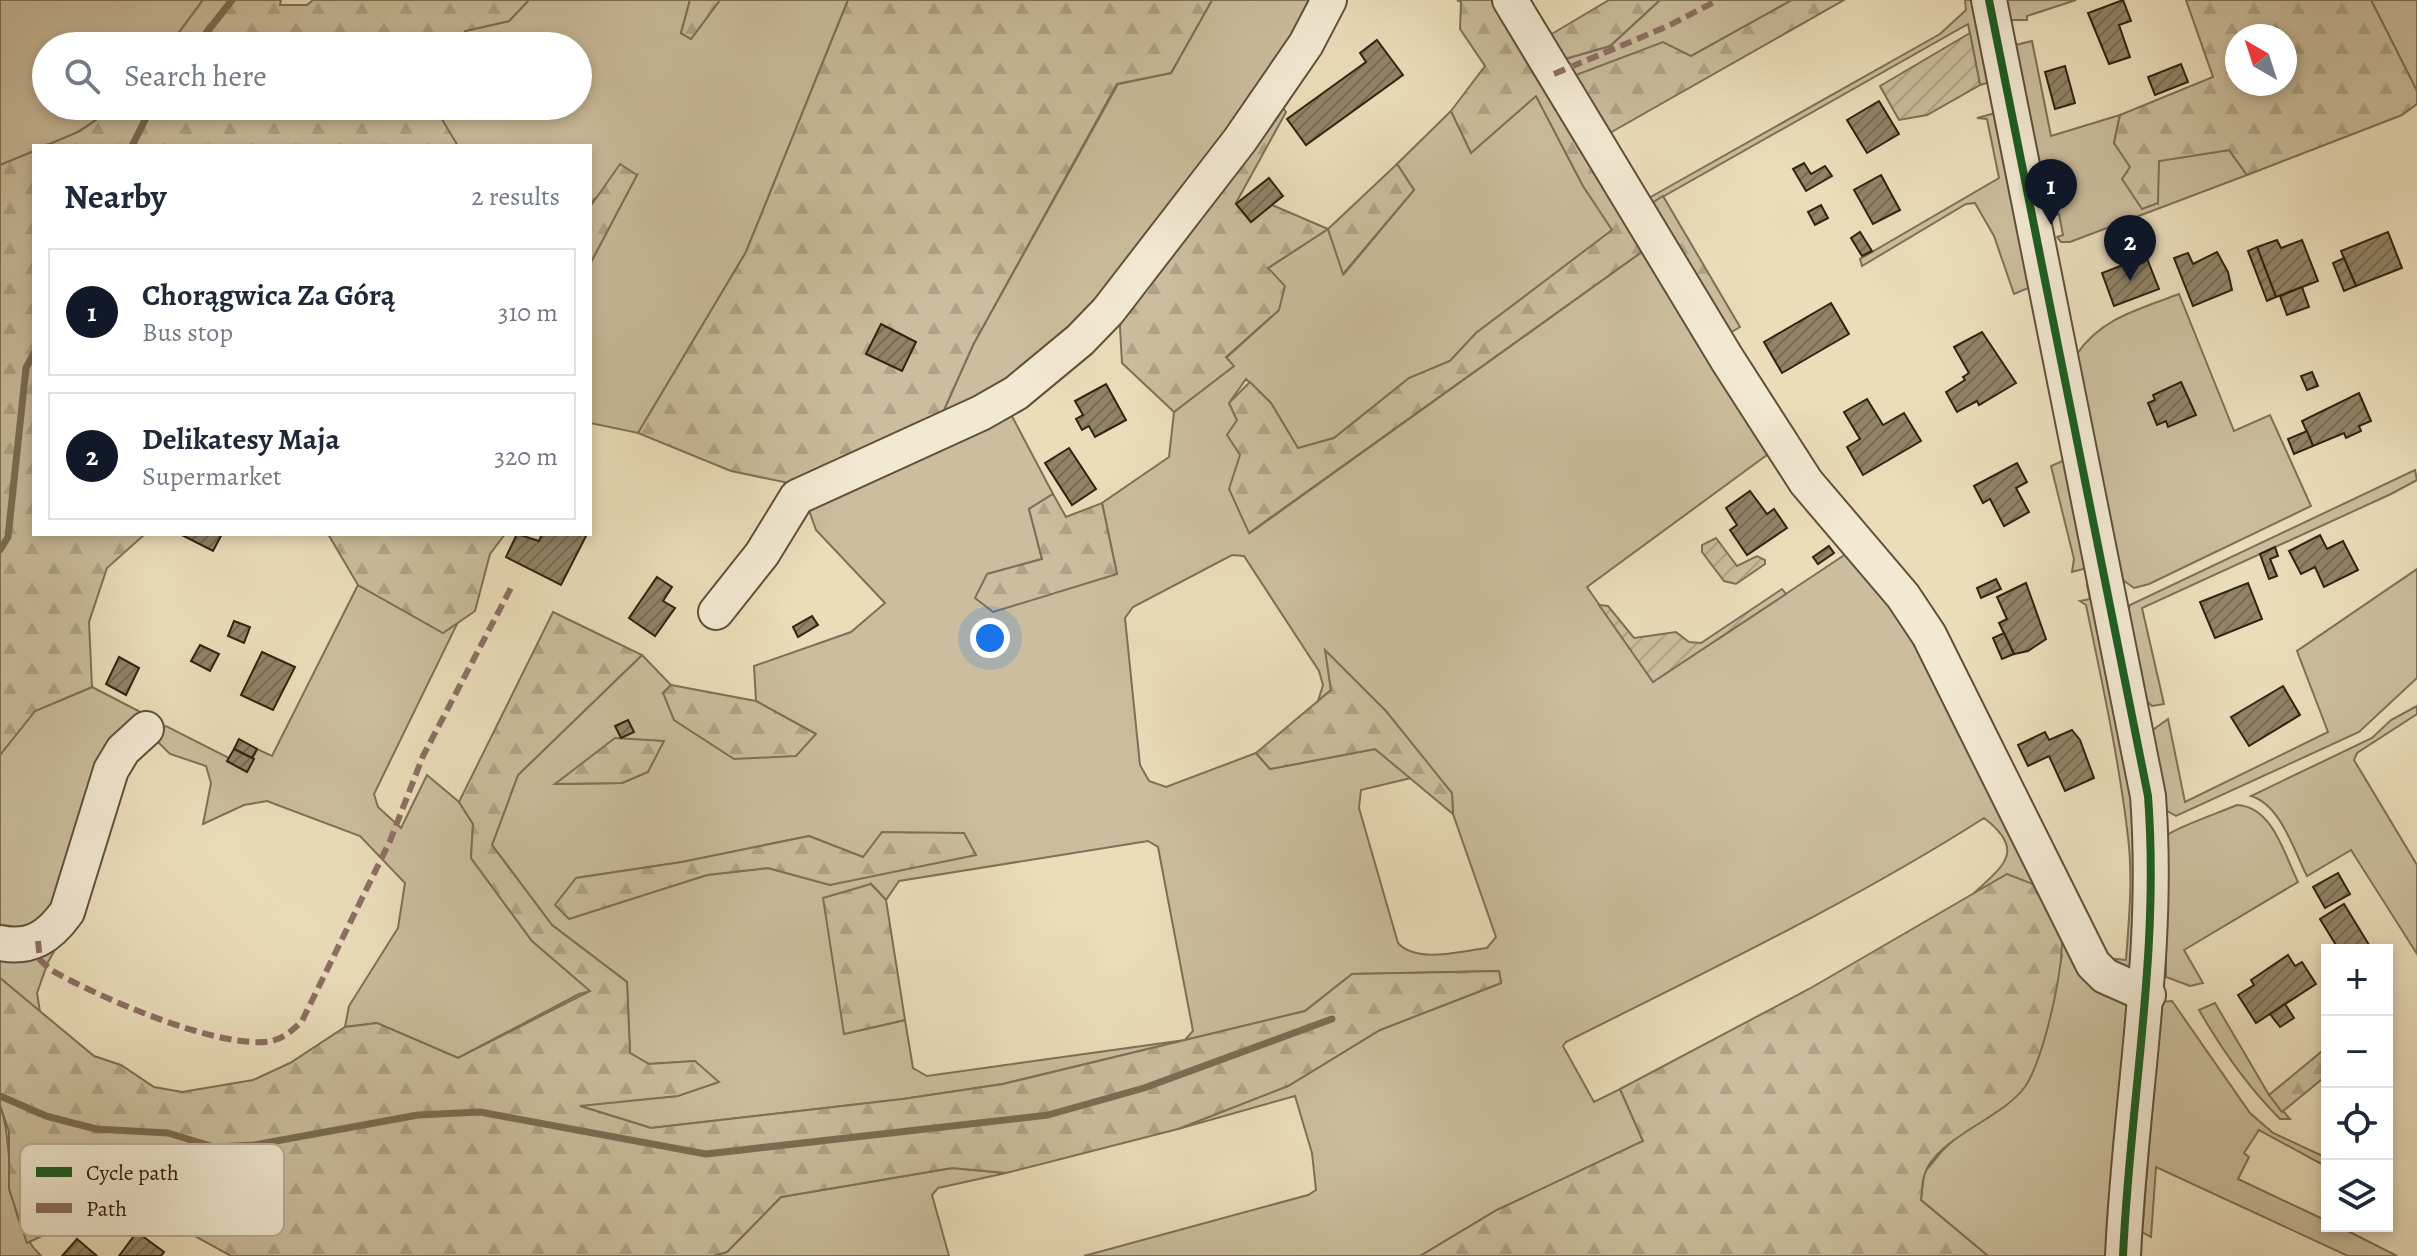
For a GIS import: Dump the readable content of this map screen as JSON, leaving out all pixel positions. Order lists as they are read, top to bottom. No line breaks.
{"legend":["Cycle path","Path"],"north":"top left","page":{"search":"Search here","heading":["Nearby","2 results"],"pins":["1","2"],"list":[{"mark":"1","name":"Chorągwica Za Górą","note":"Bus stop","value":"310 m"},{"mark":"2","name":"Delikatesy Maja","note":"Supermarket","value":"320 m"}],"map_buttons":["+","−"]}}
